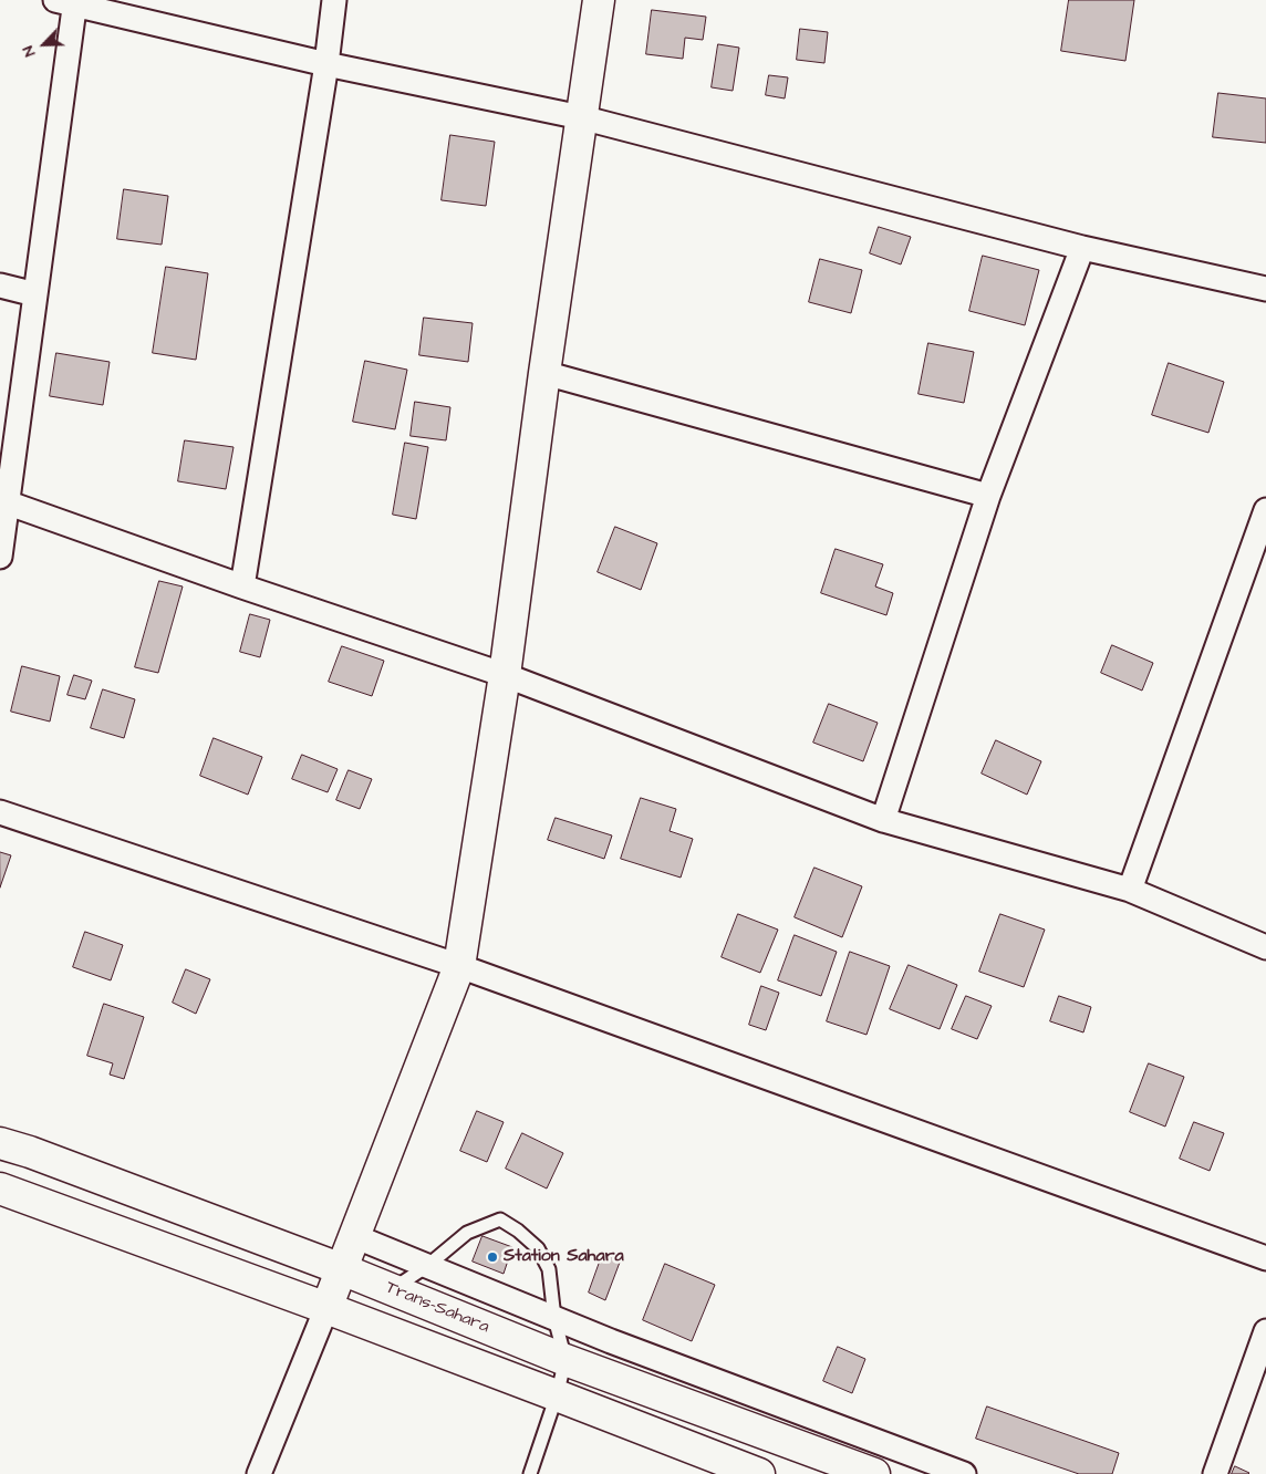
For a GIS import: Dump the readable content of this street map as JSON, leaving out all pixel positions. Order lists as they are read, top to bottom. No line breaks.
{"streets":{"main road":["Trans-Sahara"]},"places":["Station Sahara"],"north":"bottom left"}
